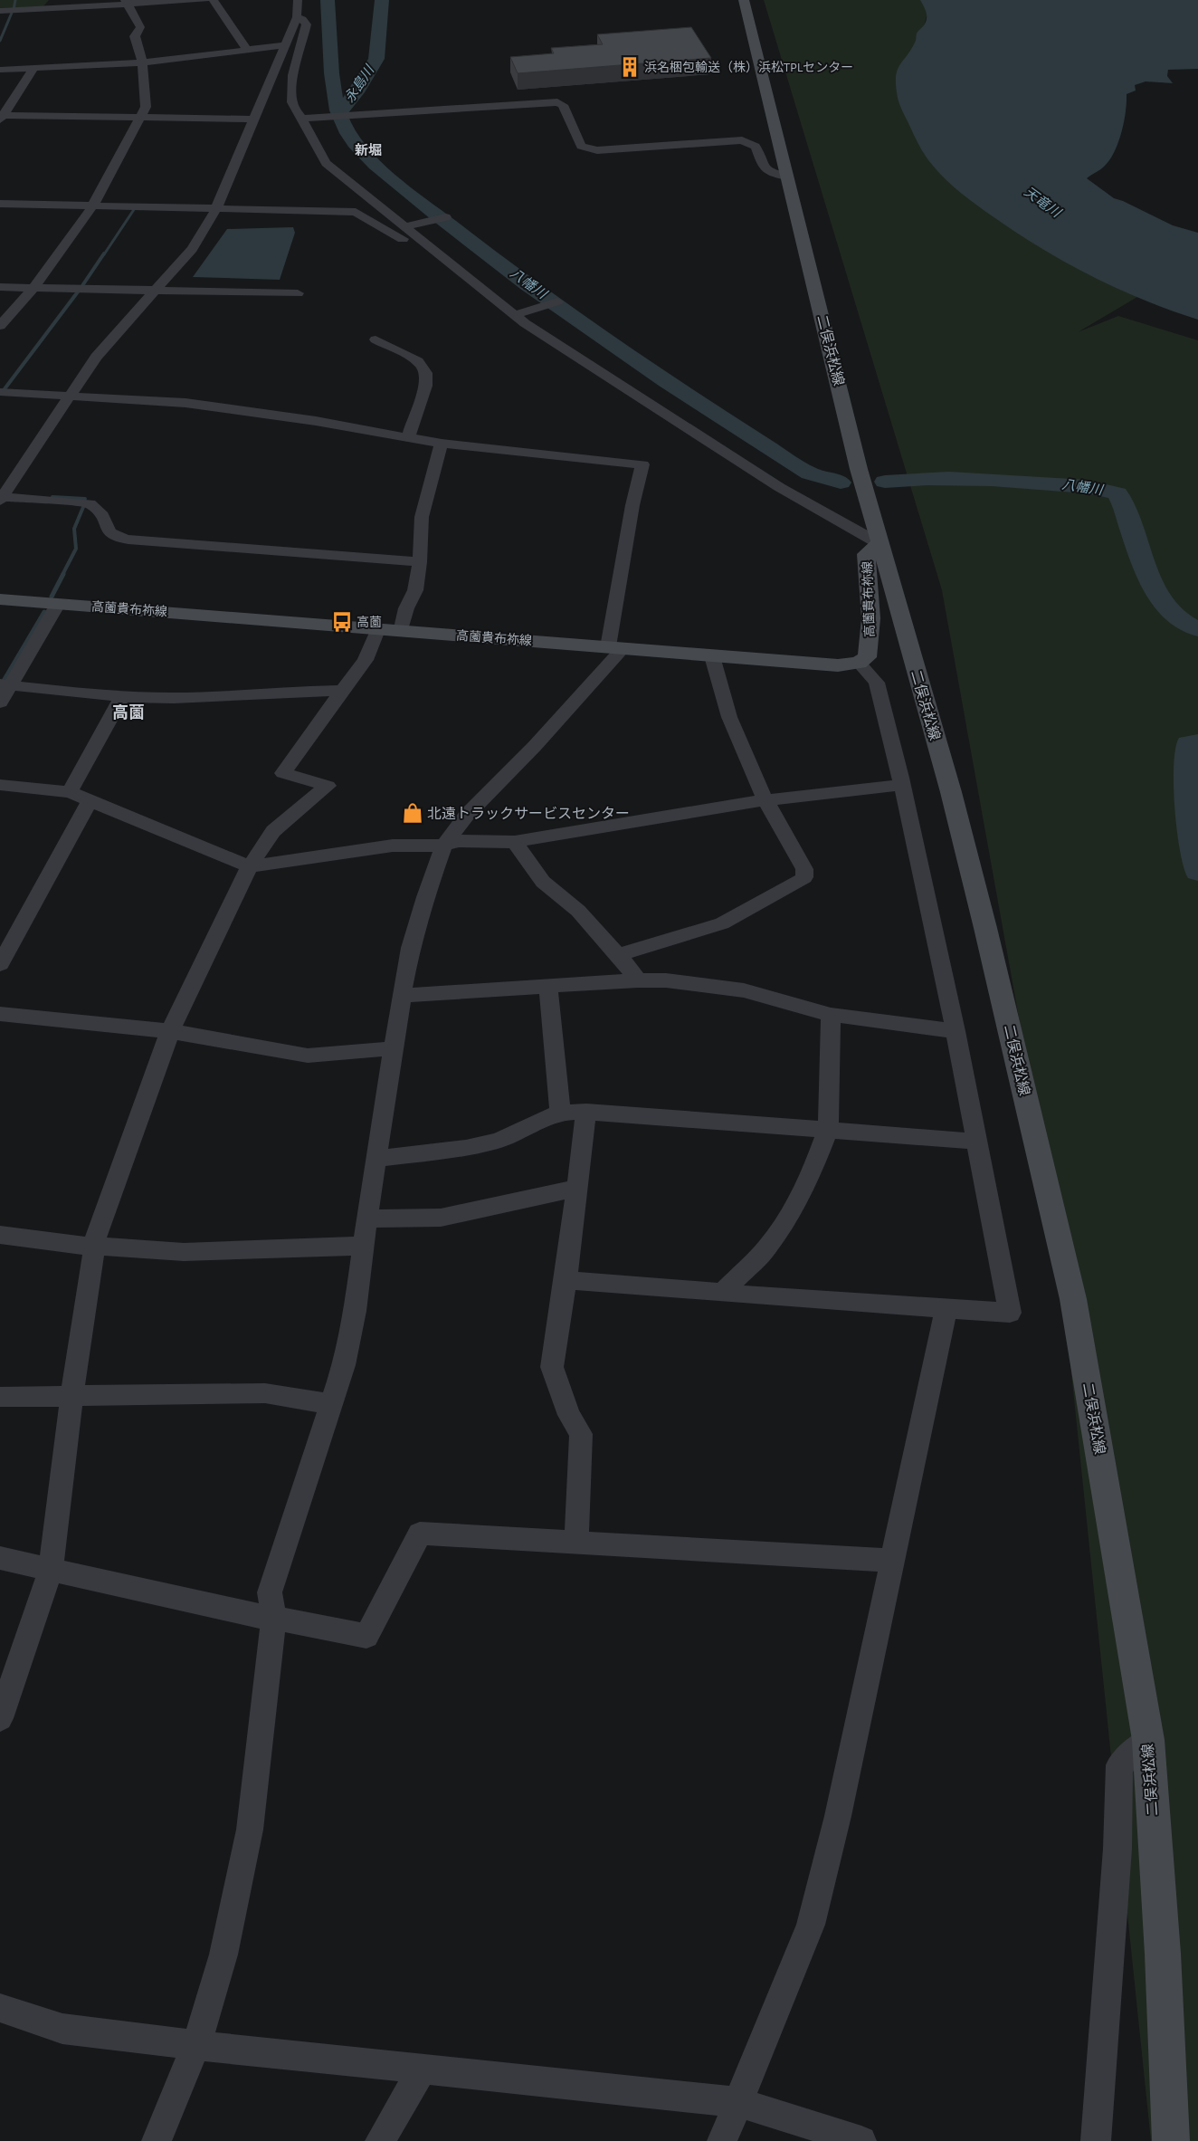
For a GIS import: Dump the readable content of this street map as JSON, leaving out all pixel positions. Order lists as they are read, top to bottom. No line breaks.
{"streets":{"main road":["二俣浜松線","高薗貴布祢線"]},"crossings":[["二俣浜松線","高薗貴布祢線"]],"districts":["新堀","高薗"],"water":["永島川","天竜川","八幡川"],"places":{"building":["浜名梱包輸送（株）浜松TPLセンター"],"bus stop":["高薗"],"shop":["北遠トラックサービスセンター"]}}
